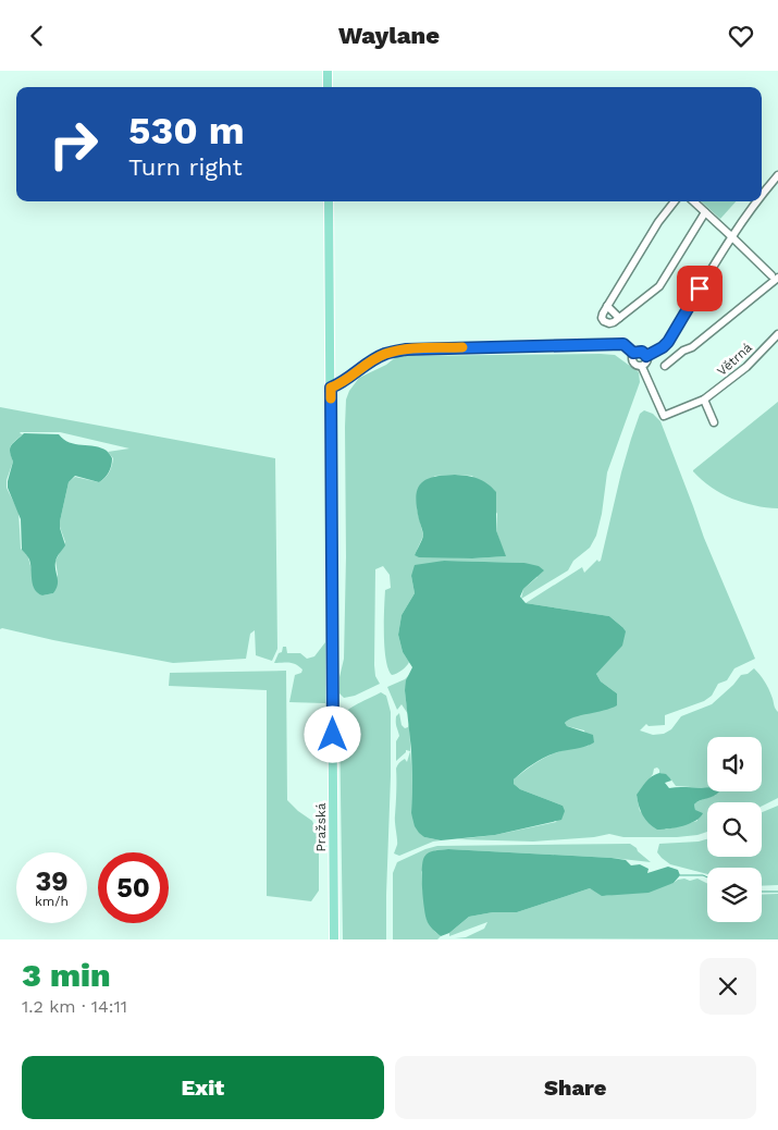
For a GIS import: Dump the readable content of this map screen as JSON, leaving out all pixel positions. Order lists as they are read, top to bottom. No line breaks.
{"streets":{"main road":["Pražská"],"street":["Větrná"]},"page":{"header":"Waylane","turn":["530 m","Turn right"],"speed":"39 km/h","limit":"50","heading":["3 min","1.2 km · 14:11"],"buttons":["Exit","Share"]}}
